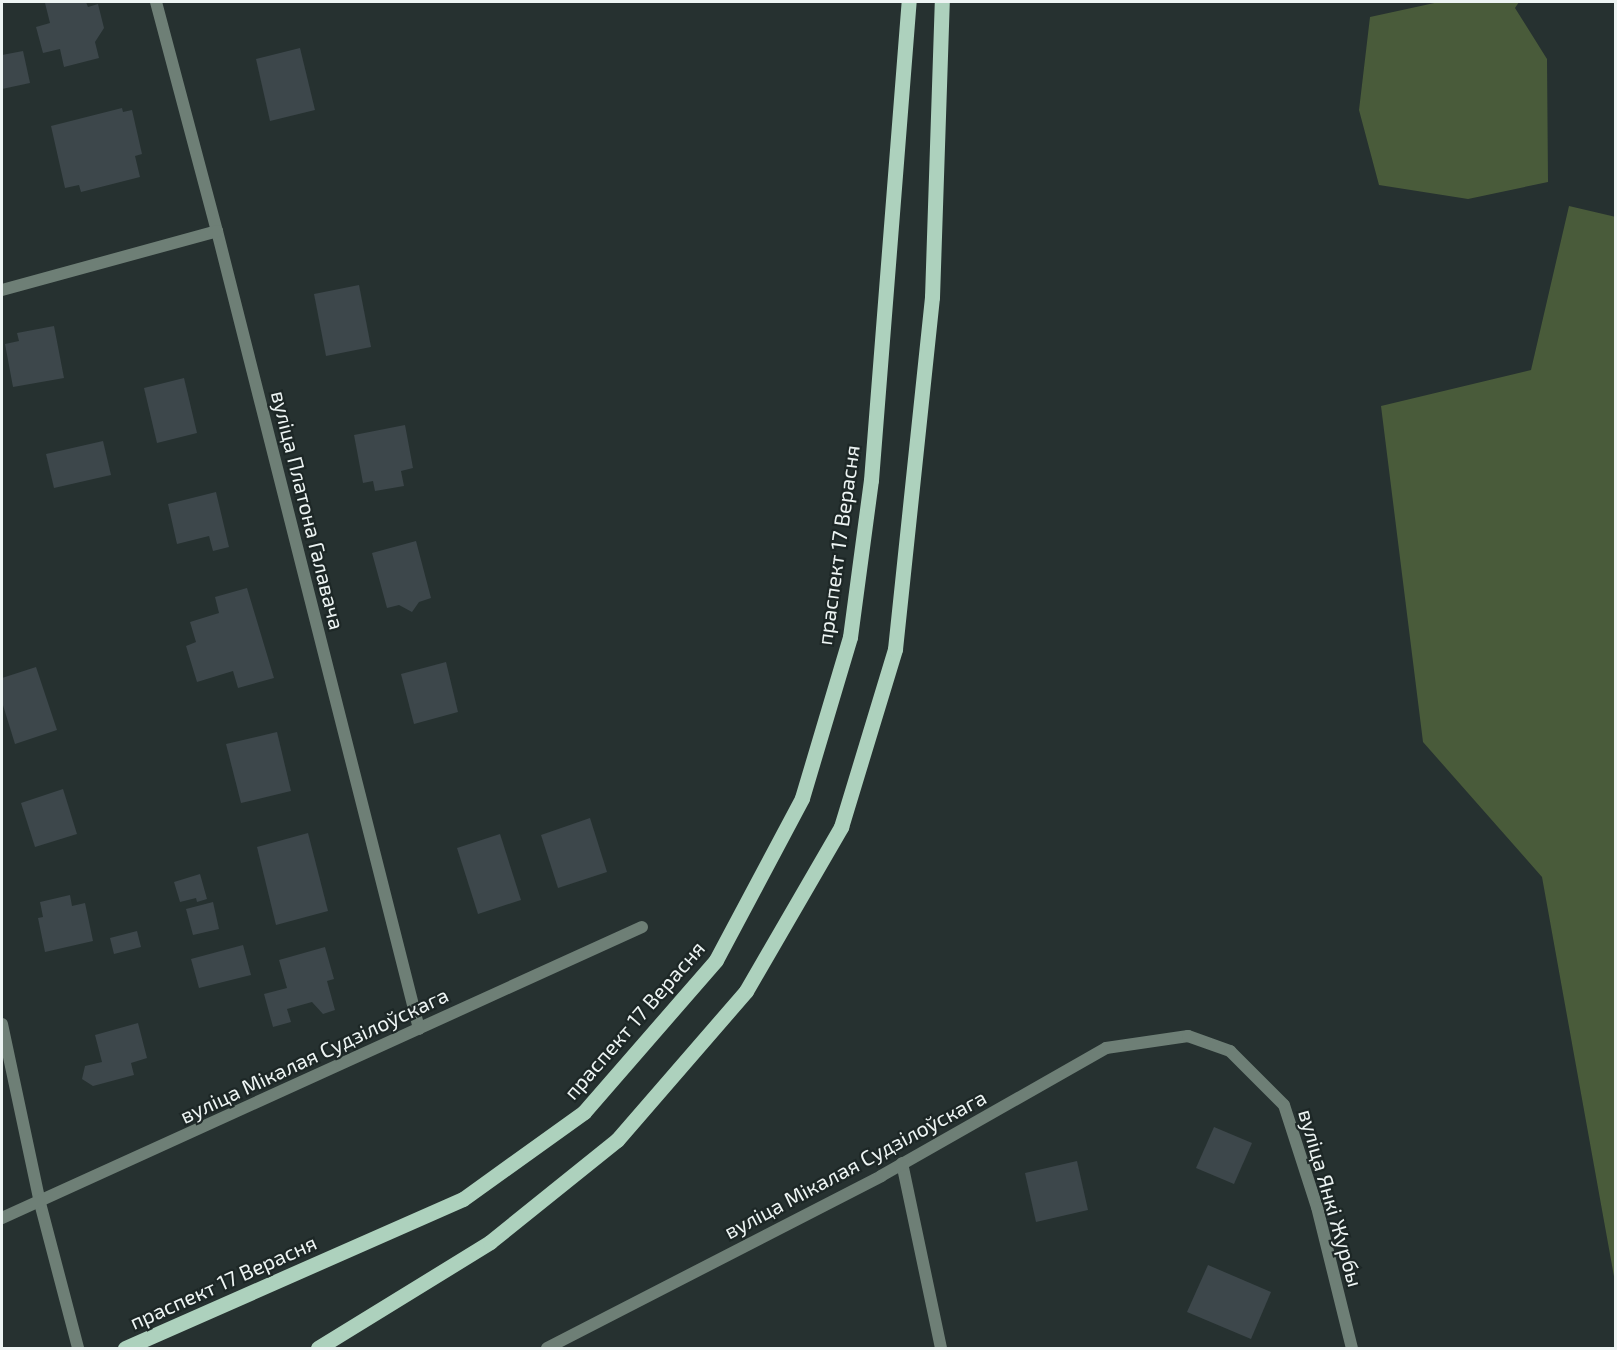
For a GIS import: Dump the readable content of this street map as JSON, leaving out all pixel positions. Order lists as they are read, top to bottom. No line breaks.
{"streets":{"main road":["праспект 17 Верасня"],"street":["вуліца Платона Галавача","вуліца Мікалая Судзілоўскага","вуліца Янкі Журбы"]},"crossings":[["вуліца Платона Галавача","вуліца Мікалая Судзілоўскага"],["вуліца Мікалая Судзілоўскага","вуліца Янкі Журбы"]]}
